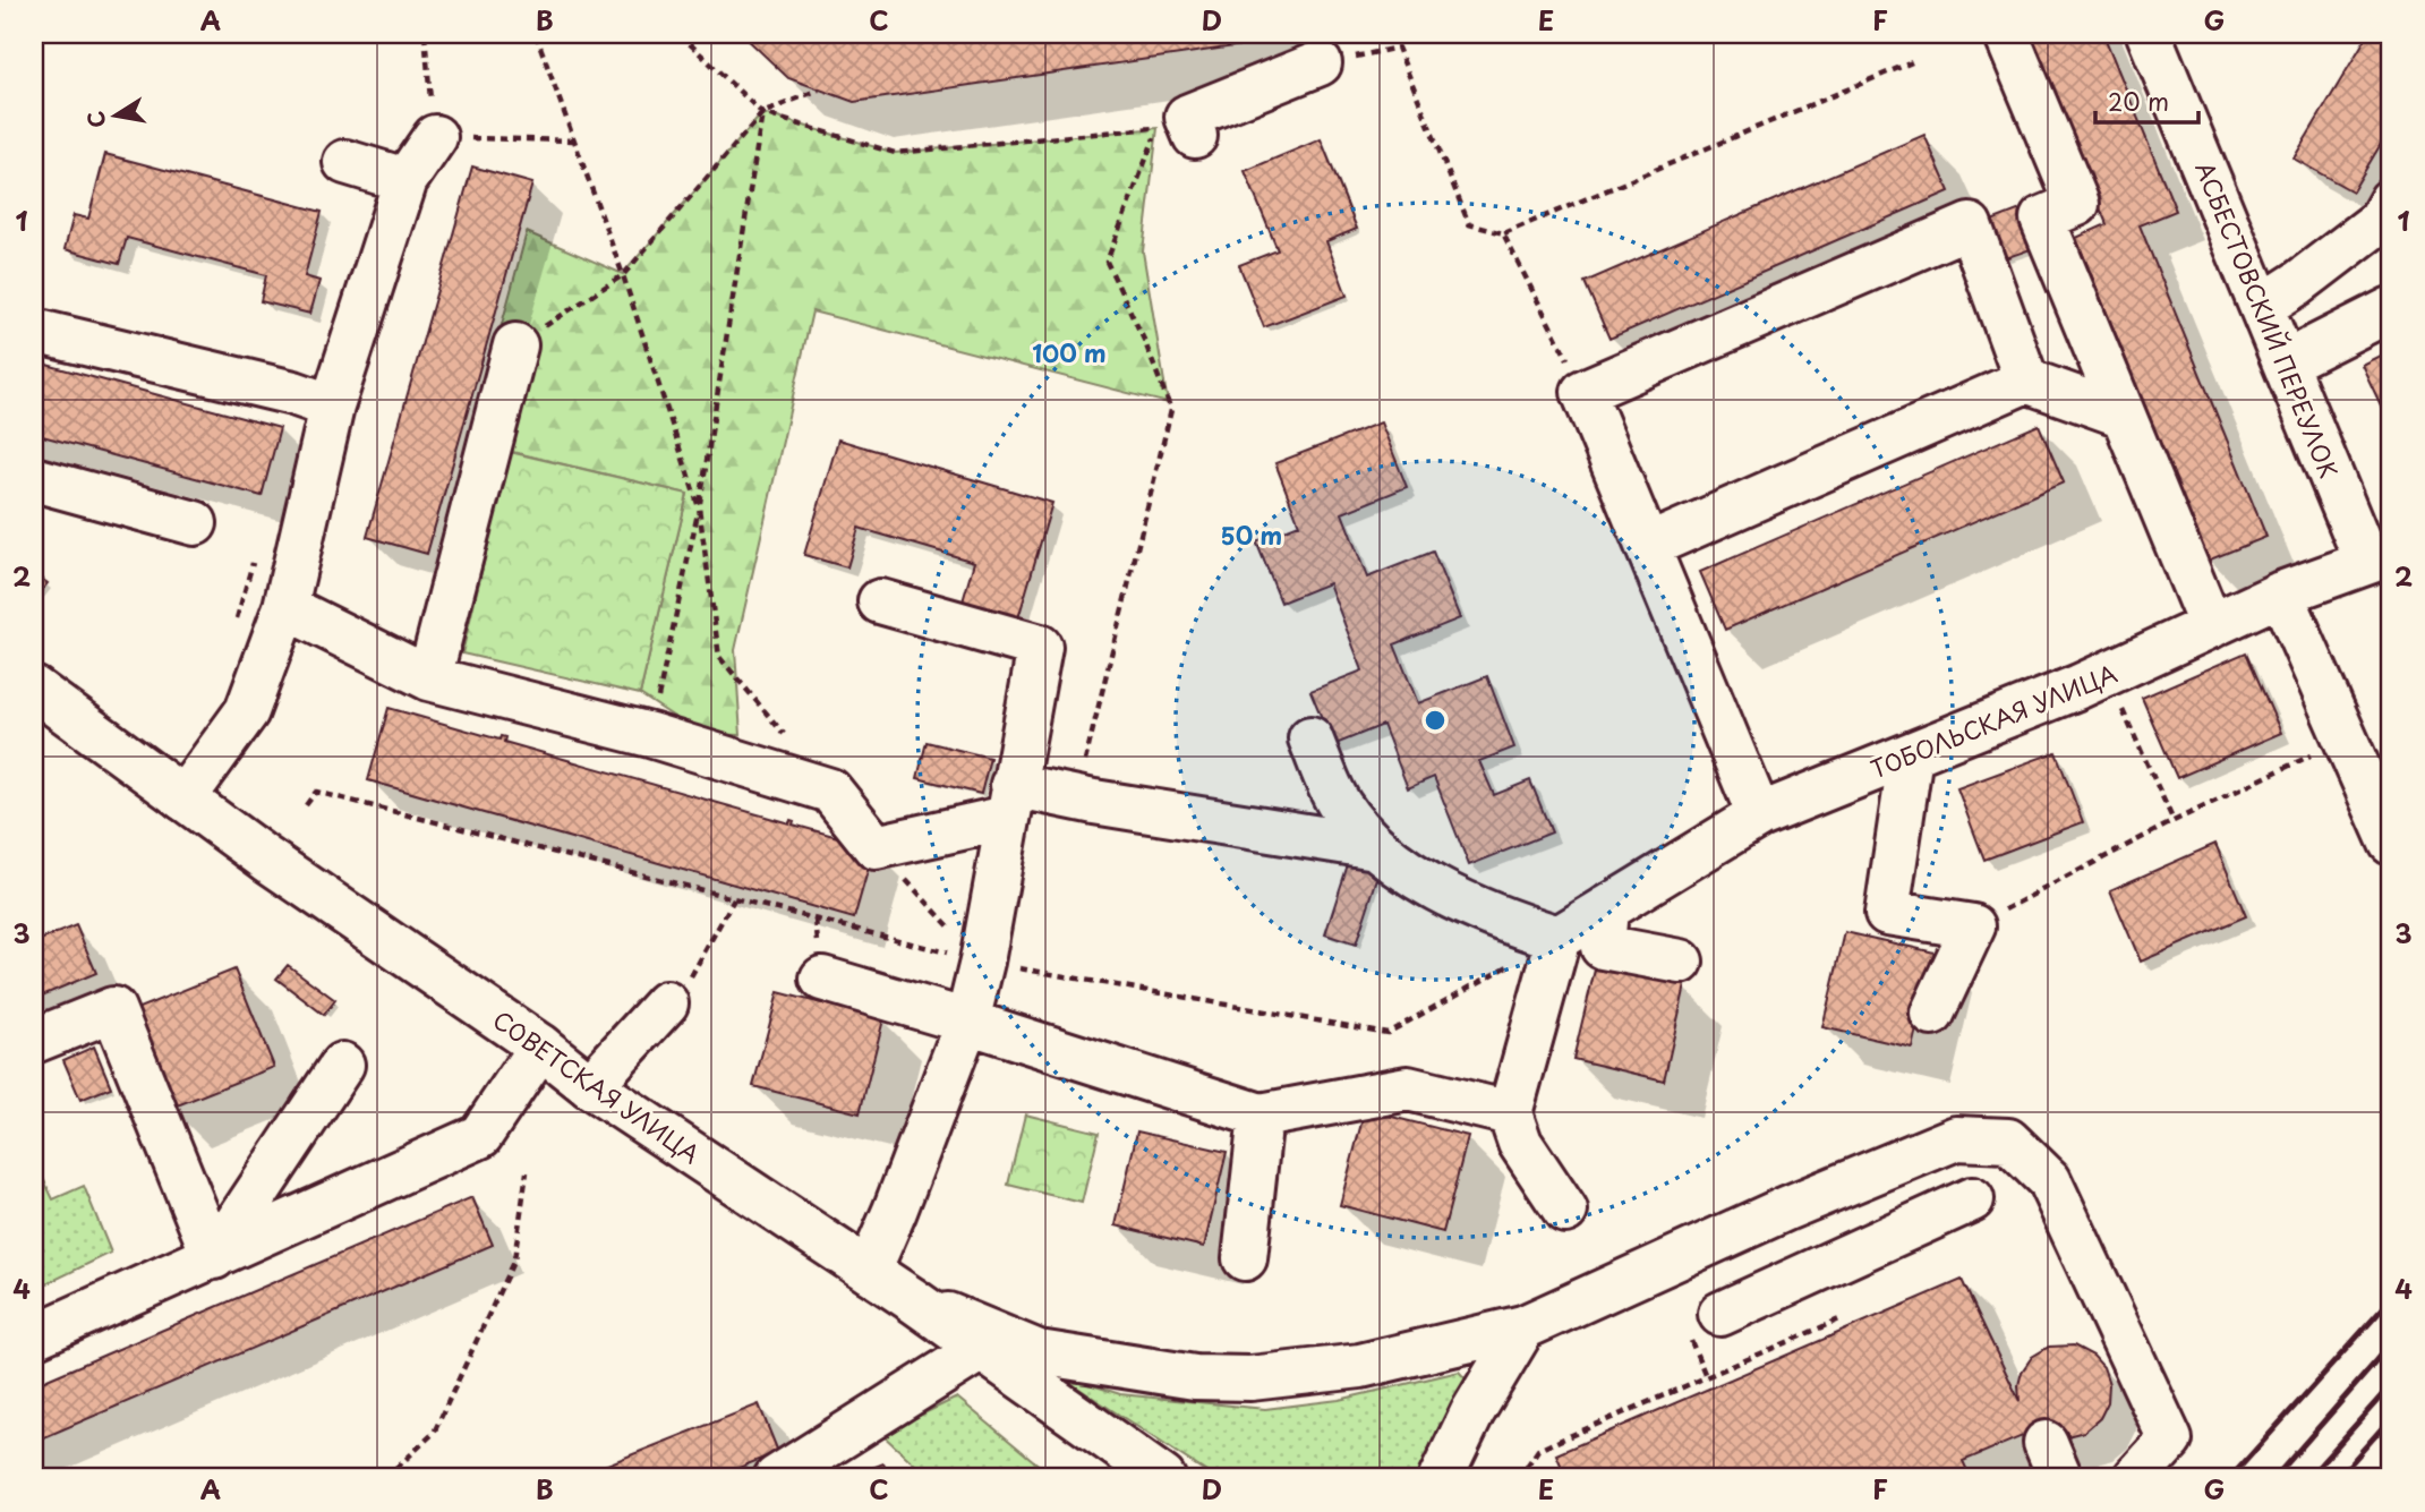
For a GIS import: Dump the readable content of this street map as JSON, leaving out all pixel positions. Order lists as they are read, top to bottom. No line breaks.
{"streets":{"street":["АСБЕСТОВСКИЙ ПЕРЕУЛОК","ТОБОЛЬСКАЯ УЛИЦА","СОВЕТСКАЯ УЛИЦА"]},"crossings":[["АСБЕСТОВСКИЙ ПЕРЕУЛОК","ТОБОЛЬСКАЯ УЛИЦА"]],"scale_bar":"20 m","north":"left","grid":{"columns":["A","B","C","D","E","F","G"],"rows":["1","2","3","4"]},"rings":["100 m","50 m"]}
